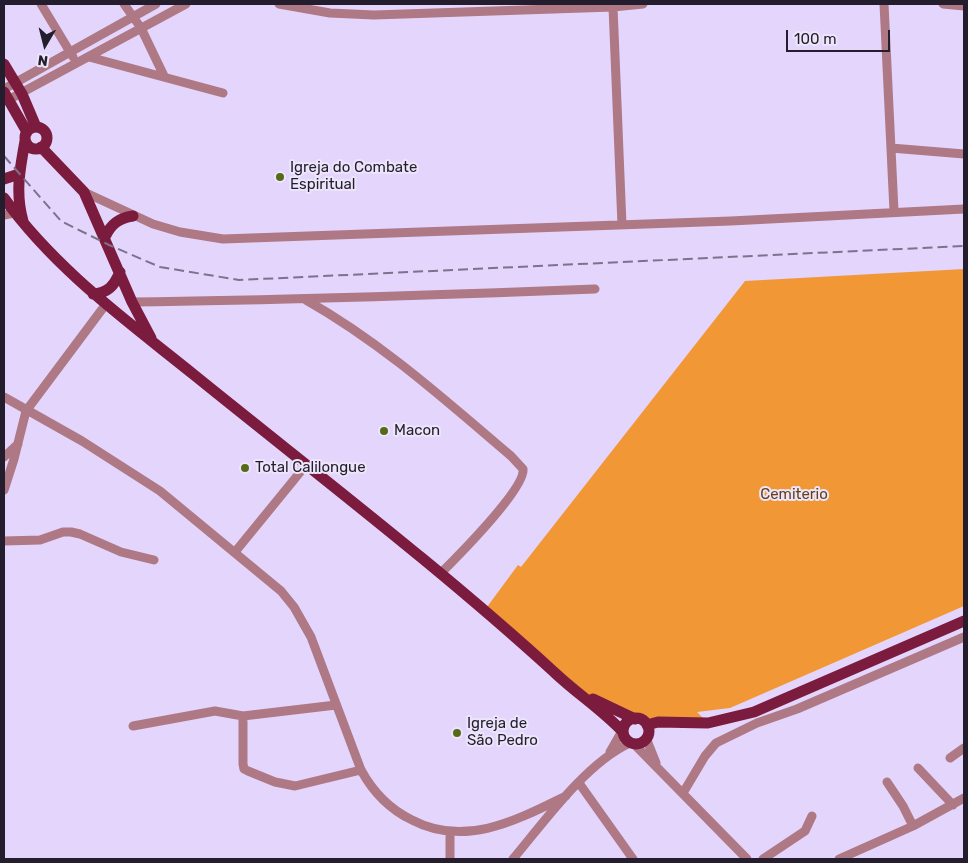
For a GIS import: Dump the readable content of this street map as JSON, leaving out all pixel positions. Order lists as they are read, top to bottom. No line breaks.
{"parks":["Cemiterio"],"places":["Igreja do Combate Espiritual","Macon","Total Calilongue","Igreja de São Pedro"],"scale_bar":"100 m","north":"bottom"}
